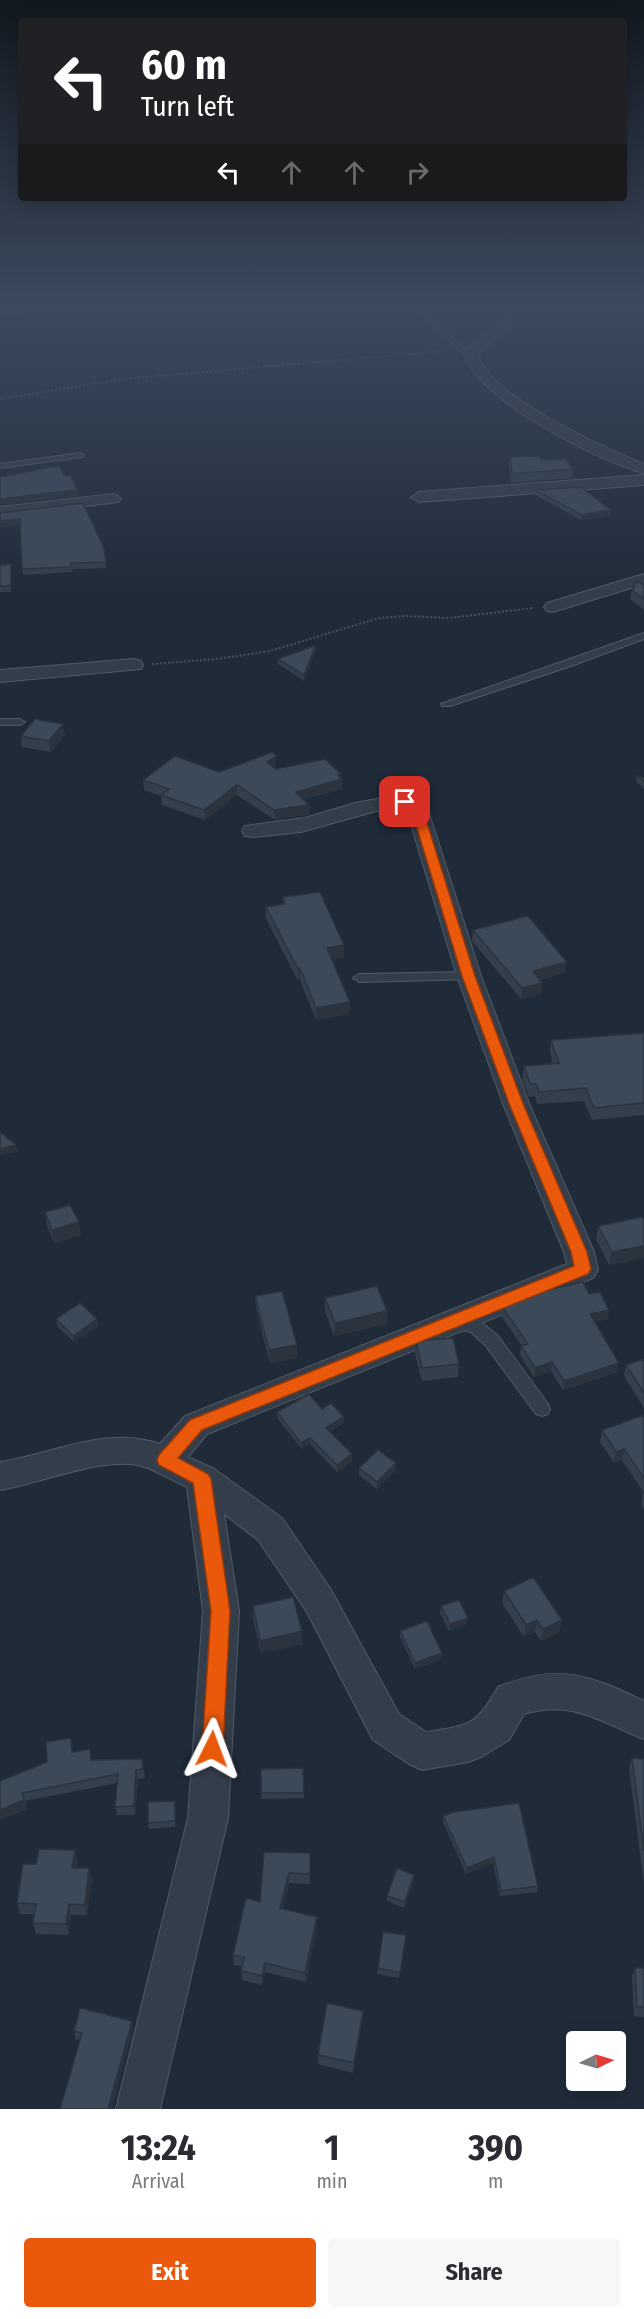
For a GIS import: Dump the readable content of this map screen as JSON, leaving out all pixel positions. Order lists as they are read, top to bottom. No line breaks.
{"north":"right","page":{"turn":["60 m","Turn left"],"eta":["13:24","Arrival","1","min","390","m"],"buttons":["Exit","Share"]}}
